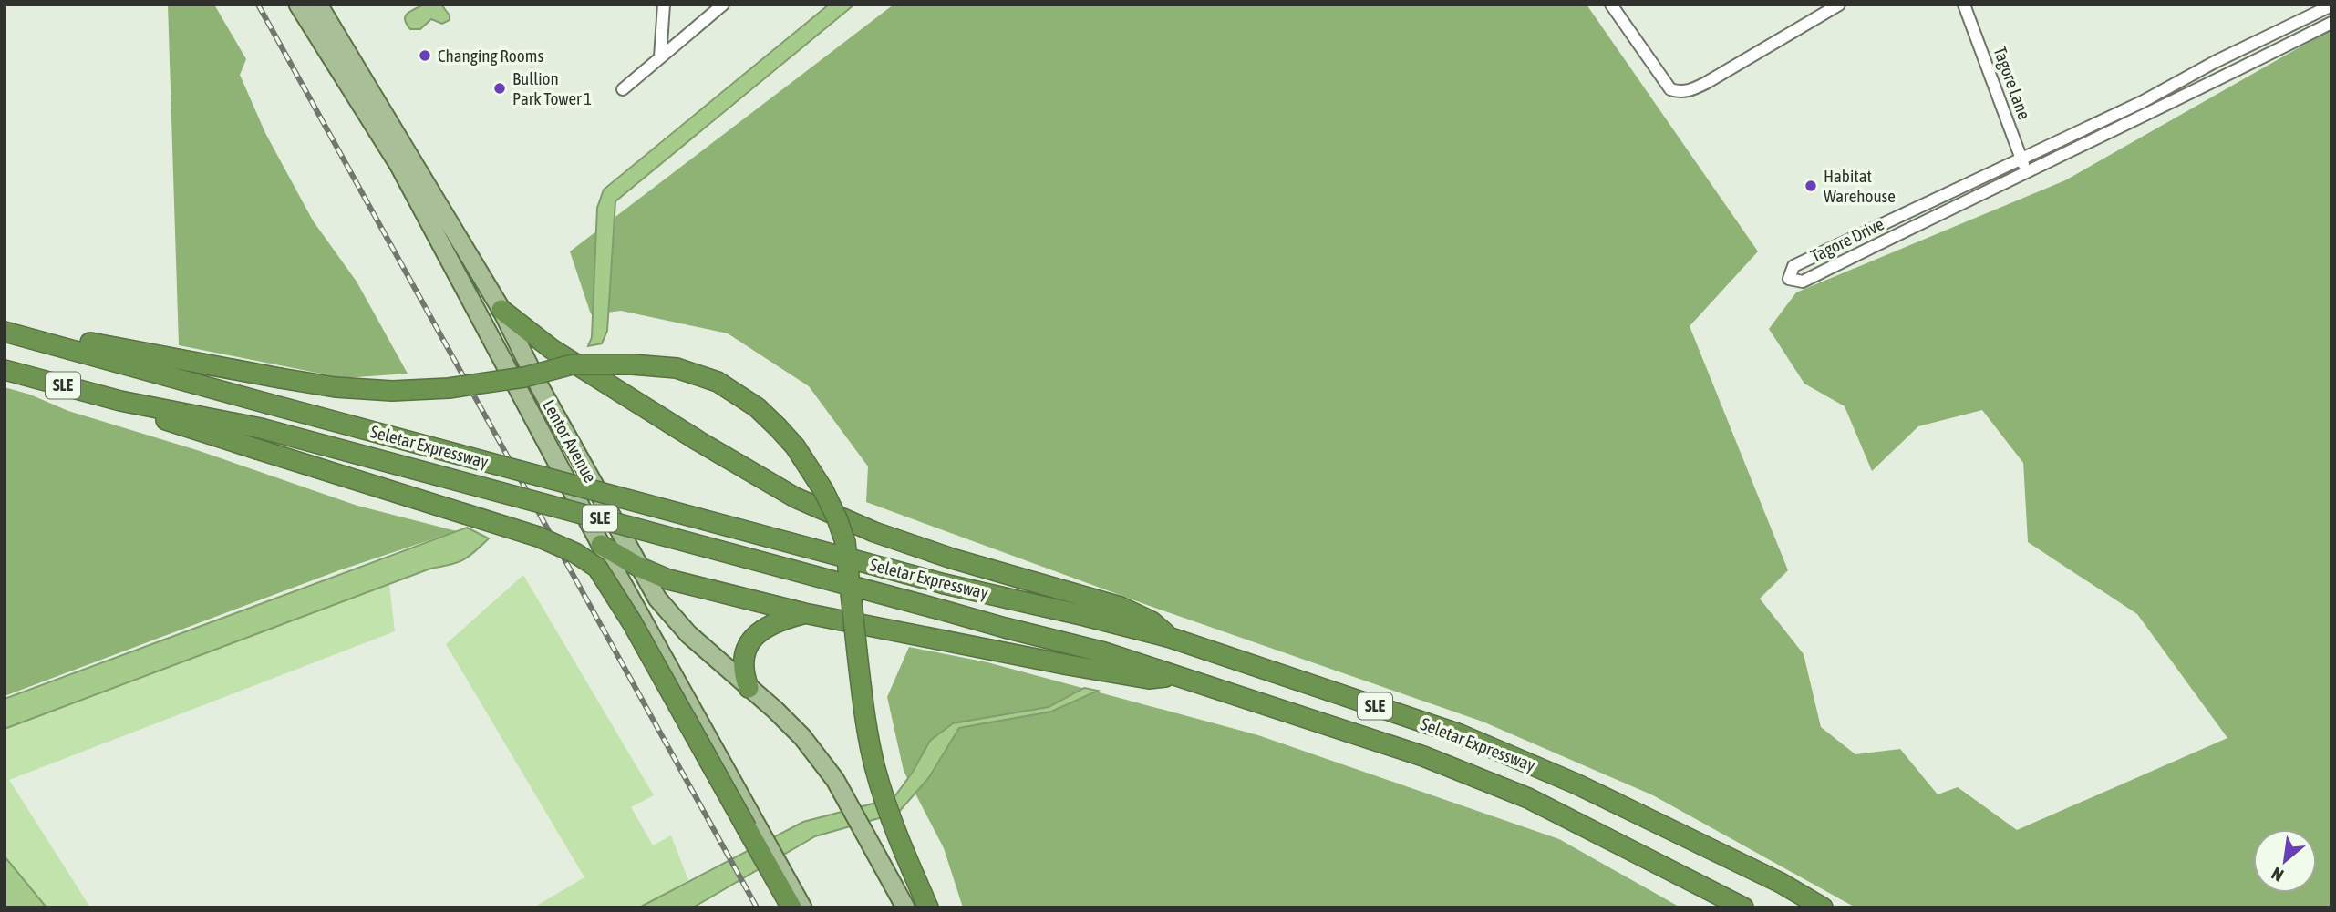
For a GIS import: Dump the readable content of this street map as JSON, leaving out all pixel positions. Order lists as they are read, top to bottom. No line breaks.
{"streets":{"highway":["SLE","Seletar Expressway"],"main road":["Lentor Avenue"],"street":["Tagore Lane","Tagore Drive"]},"crossings":[["Tagore Lane","Tagore Drive"]],"places":["Changing Rooms","Bullion Park Tower 1","Habitat Warehouse"],"north":"bottom left"}
